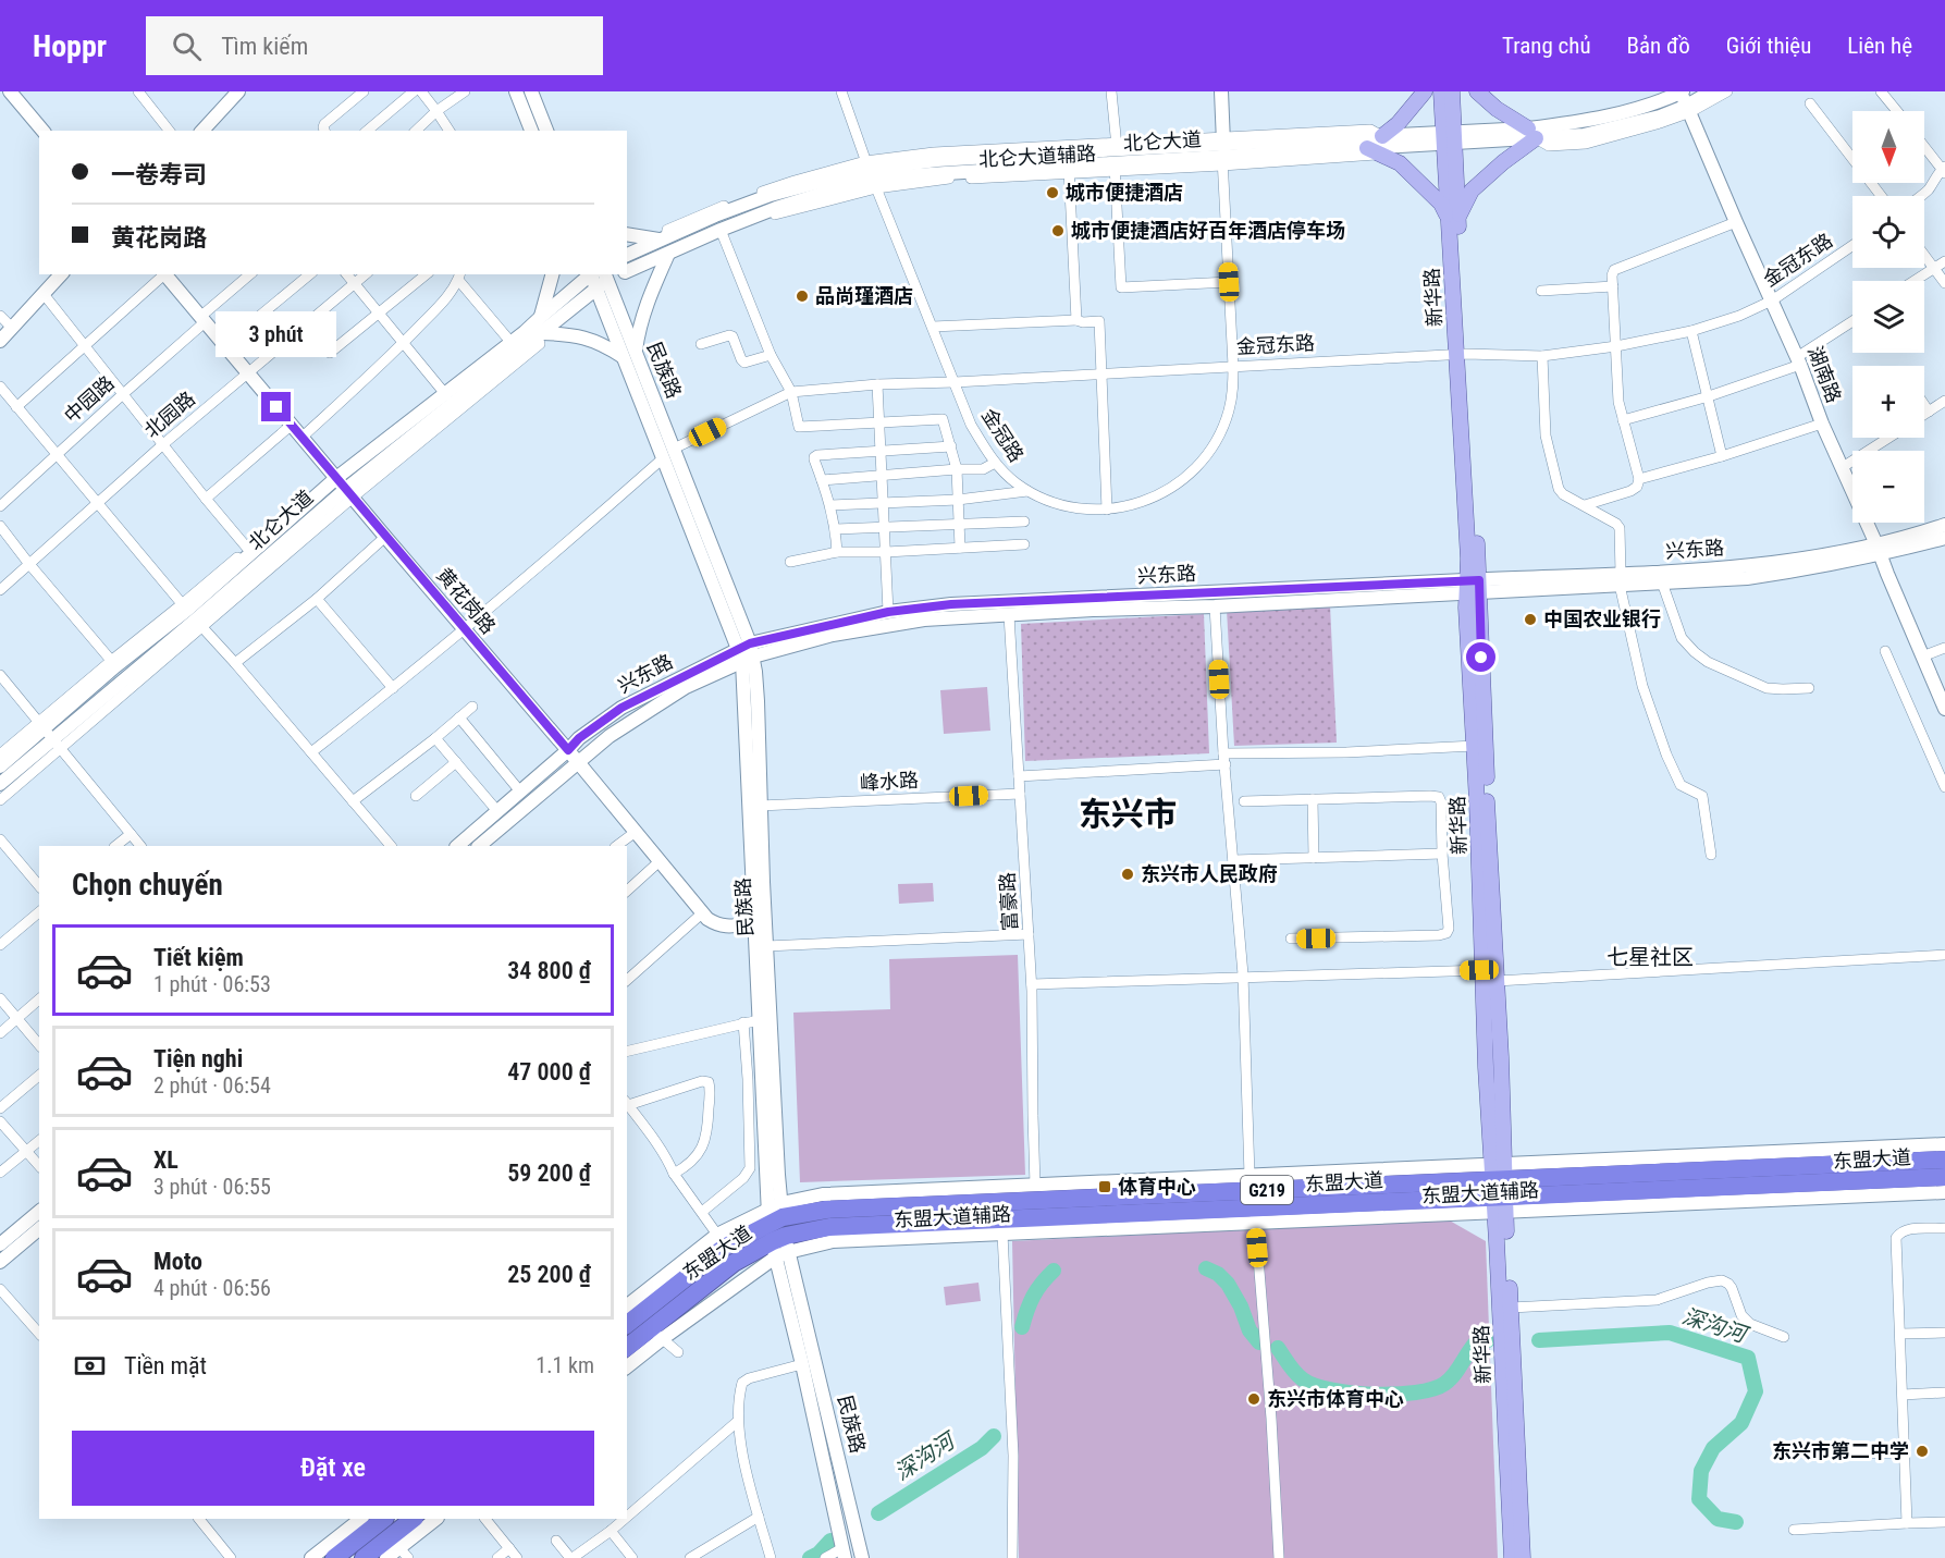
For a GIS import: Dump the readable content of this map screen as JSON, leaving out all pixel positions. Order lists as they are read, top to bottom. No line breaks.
{"streets":{"highway":["东盟大道","G219"],"main road":["北仑大道","新华路","民族路","湖南路","兴东路","黄花岗路","东盟大道辅路"],"street":["金冠东路","中园路","北园路","金冠路","峰水路","富豪路"]},"crossings":[["北仑大道","新华路"],["北仑大道","民族路"],["北仑大道","湖南路"],["北仑大道","金冠路"],["北仑大道","黄花岗路"],["金冠东路","新华路"],["金冠东路","民族路"],["金冠东路","湖南路"],["金冠东路","金冠路"],["新华路","兴东路"],["新华路","东盟大道"],["新华路","东盟大道辅路"],["民族路","兴东路"],["民族路","黄花岗路"],["民族路","峰水路"],["民族路","东盟大道"],["民族路","东盟大道辅路"],["湖南路","兴东路"],["中园路","黄花岗路"],["北园路","黄花岗路"],["兴东路","黄花岗路"],["兴东路","富豪路"],["峰水路","富豪路"],["富豪路","东盟大道辅路"],["东盟大道","东盟大道辅路"]],"districts":["东兴市","七星社区"],"water":["深沟河"],"places":{"other":["城市便捷酒店","城市便捷酒店好百年酒店停车场","品尚瑾酒店","中国农业银行","东兴市人民政府","东兴市体育中心","东兴市第二中学"],"transit":["体育中心"]},"north":"bottom","page":{"header":"Hoppr","search":"Tìm kiếm","nav":["Trang chủ","Bản đồ","Giới thiệu","Liên hệ"],"map_buttons":["+","−"],"banner":["一卷寿司","黄花岗路"],"bubble":"3 phút","heading":"Chọn chuyến","list":[{"name":"Tiết kiệm","note":"1 phút · 06:53","value":"34 800 ₫"},{"name":"Tiện nghi","note":"2 phút · 06:54","value":"47 000 ₫"},{"name":"XL","note":"3 phút · 06:55","value":"59 200 ₫"},{"name":"Moto","note":"4 phút · 06:56","value":"25 200 ₫"}],"pay":["Tiền mặt","1.1 km"],"buttons":"Đặt xe"}}
